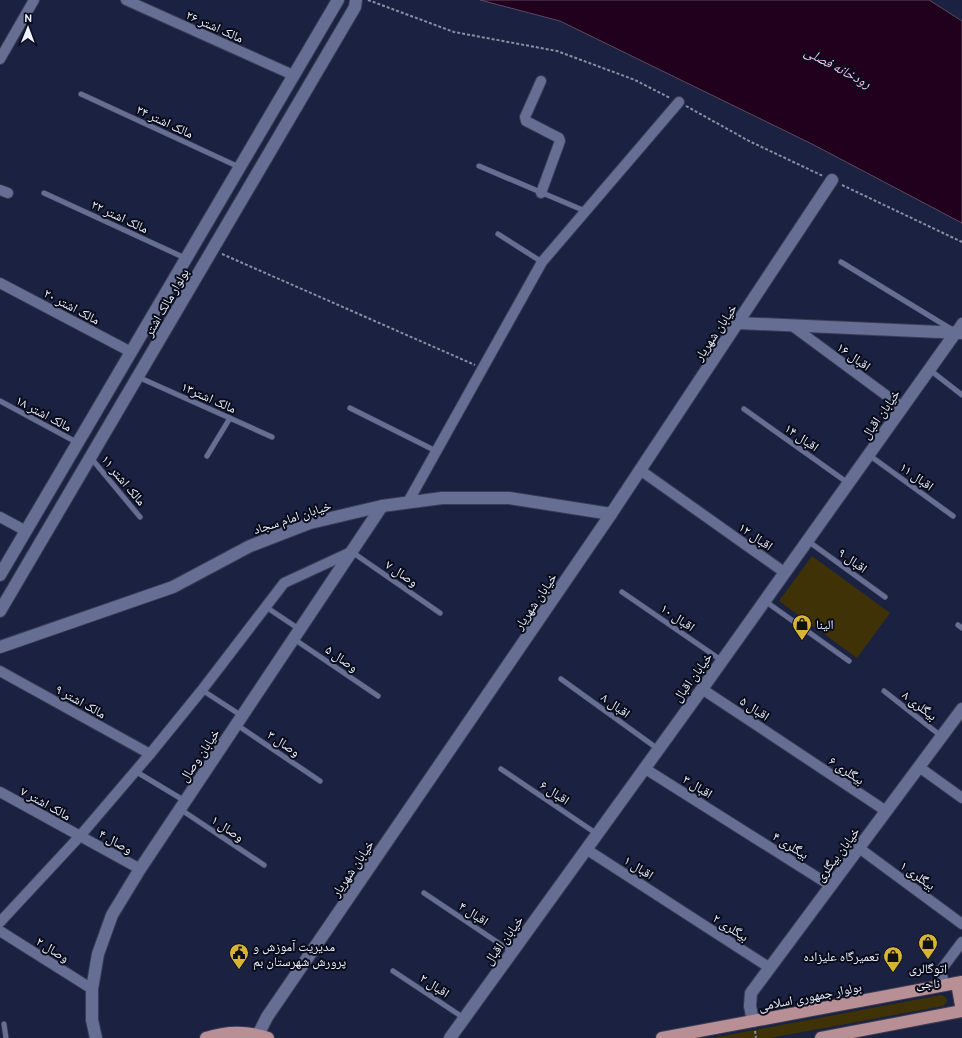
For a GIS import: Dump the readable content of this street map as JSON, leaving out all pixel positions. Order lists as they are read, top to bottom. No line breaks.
{"streets":{"main road":["بولوار جمهوری اسلامی"],"street":["مالک اشتر ۲۶","بولوار مالک اشتر","مالک اشتر ۲۰","خیابان شهریار","اقبال ۱۶","خیابان اقبال","خیابان امام سجاد","اقبال ۱۲","مالک اشتر ۹","اقبال ۵","خیابان وصال","بیگلری ۶","اقبال ۳","مالک اشتر ۷","وصال ۴","بیگلری ۴","خیابان بیگلری","اقبال ۱","بیگلری ۱","بیگلری ۲","وصال ۲"],"lane":["مالک اشتر ۲۴","مالک اشتر ۲۲","مالک اشتر۱۳","مالک اشتر ۱۸","اقبال ۱۴","اقبال ۱۱","مالک اشتر ۱۱","اقبال ۹","وصال ۷","اقبال ۱۰","وصال ۵","اقبال ۸","بیگلری ۸","وصال ۳","اقبال ۶","وصال ۱","اقبال ۴","اقبال ۲"]},"crossings":[["مالک اشتر ۲۶","بولوار مالک اشتر"],["مالک اشتر ۲۴","بولوار مالک اشتر"],["مالک اشتر ۲۲","بولوار مالک اشتر"],["بولوار مالک اشتر","مالک اشتر ۲۰"],["بولوار مالک اشتر","مالک اشتر۱۳"],["بولوار مالک اشتر","مالک اشتر ۱۸"],["بولوار مالک اشتر","مالک اشتر ۱۱"],["خیابان شهریار","خیابان امام سجاد"],["خیابان شهریار","اقبال ۱۲"],["اقبال ۱۶","خیابان اقبال"],["خیابان اقبال","اقبال ۱۴"],["خیابان اقبال","اقبال ۱۱"],["خیابان اقبال","اقبال ۱۲"],["خیابان اقبال","اقبال ۹"],["خیابان اقبال","اقبال ۱۰"],["خیابان اقبال","اقبال ۸"],["خیابان اقبال","اقبال ۵"],["خیابان اقبال","اقبال ۳"],["خیابان اقبال","اقبال ۶"],["خیابان اقبال","اقبال ۱"],["خیابان اقبال","اقبال ۴"],["خیابان اقبال","اقبال ۲"],["خیابان امام سجاد","خیابان وصال"],["وصال ۷","خیابان وصال"],["وصال ۵","خیابان وصال"],["بیگلری ۸","خیابان بیگلری"],["اقبال ۵","بیگلری ۶"],["وصال ۳","خیابان وصال"],["خیابان وصال","وصال ۱"],["خیابان وصال","وصال ۴"],["خیابان وصال","وصال ۲"],["بیگلری ۶","خیابان بیگلری"],["اقبال ۳","بیگلری ۴"],["مالک اشتر ۷","وصال ۴"],["بیگلری ۴","خیابان بیگلری"],["خیابان بیگلری","بیگلری ۱"],["خیابان بیگلری","بیگلری ۲"],["خیابان بیگلری","بولوار جمهوری اسلامی"],["اقبال ۱","بیگلری ۲"]],"water":["رودخانه فصلی"],"places":{"shop":["الینا","اتوگالری ناجی","تعمیرگاه علیزاده"],"public building":["مدیریت آموزش و پرورش شهرستان بم"]},"north":"top"}
